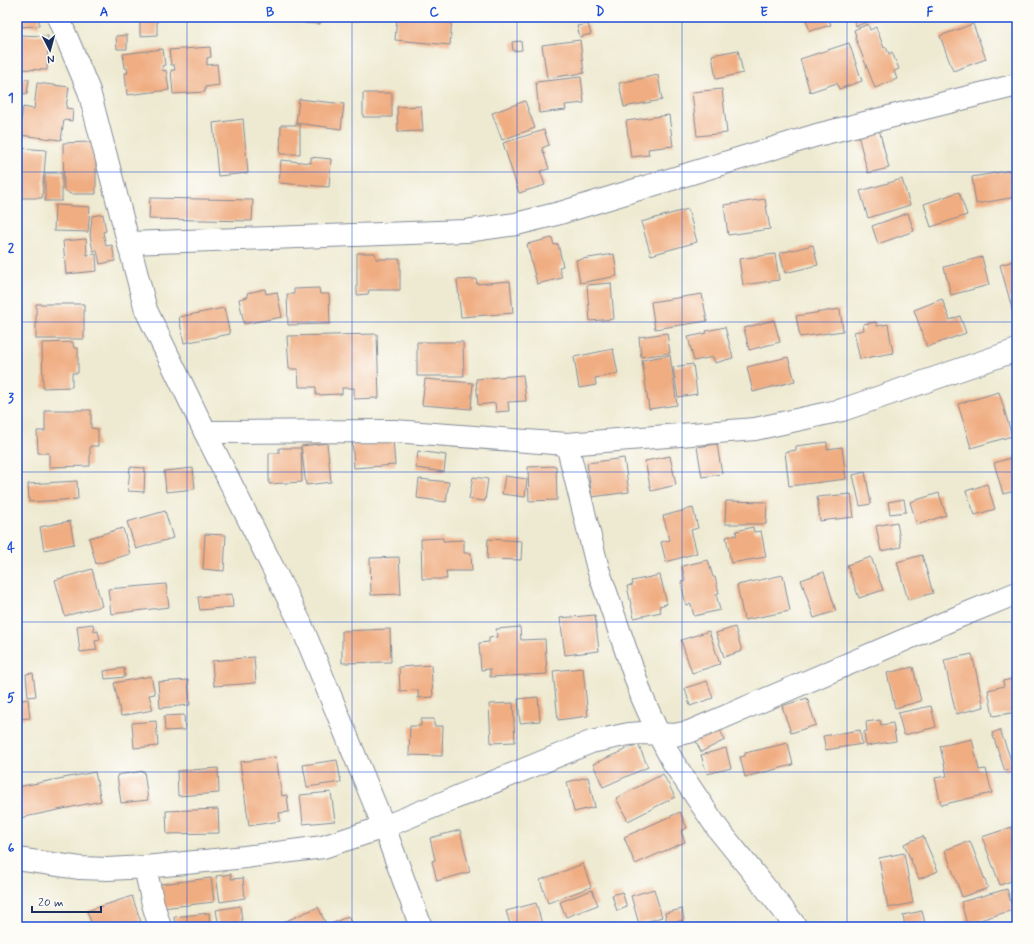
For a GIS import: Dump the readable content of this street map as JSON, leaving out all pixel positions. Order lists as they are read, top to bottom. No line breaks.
{"scale_bar":"20 m","north":"bottom","grid":{"columns":["A","B","C","D","E","F"],"rows":["1","2","3","4","5","6"]}}
